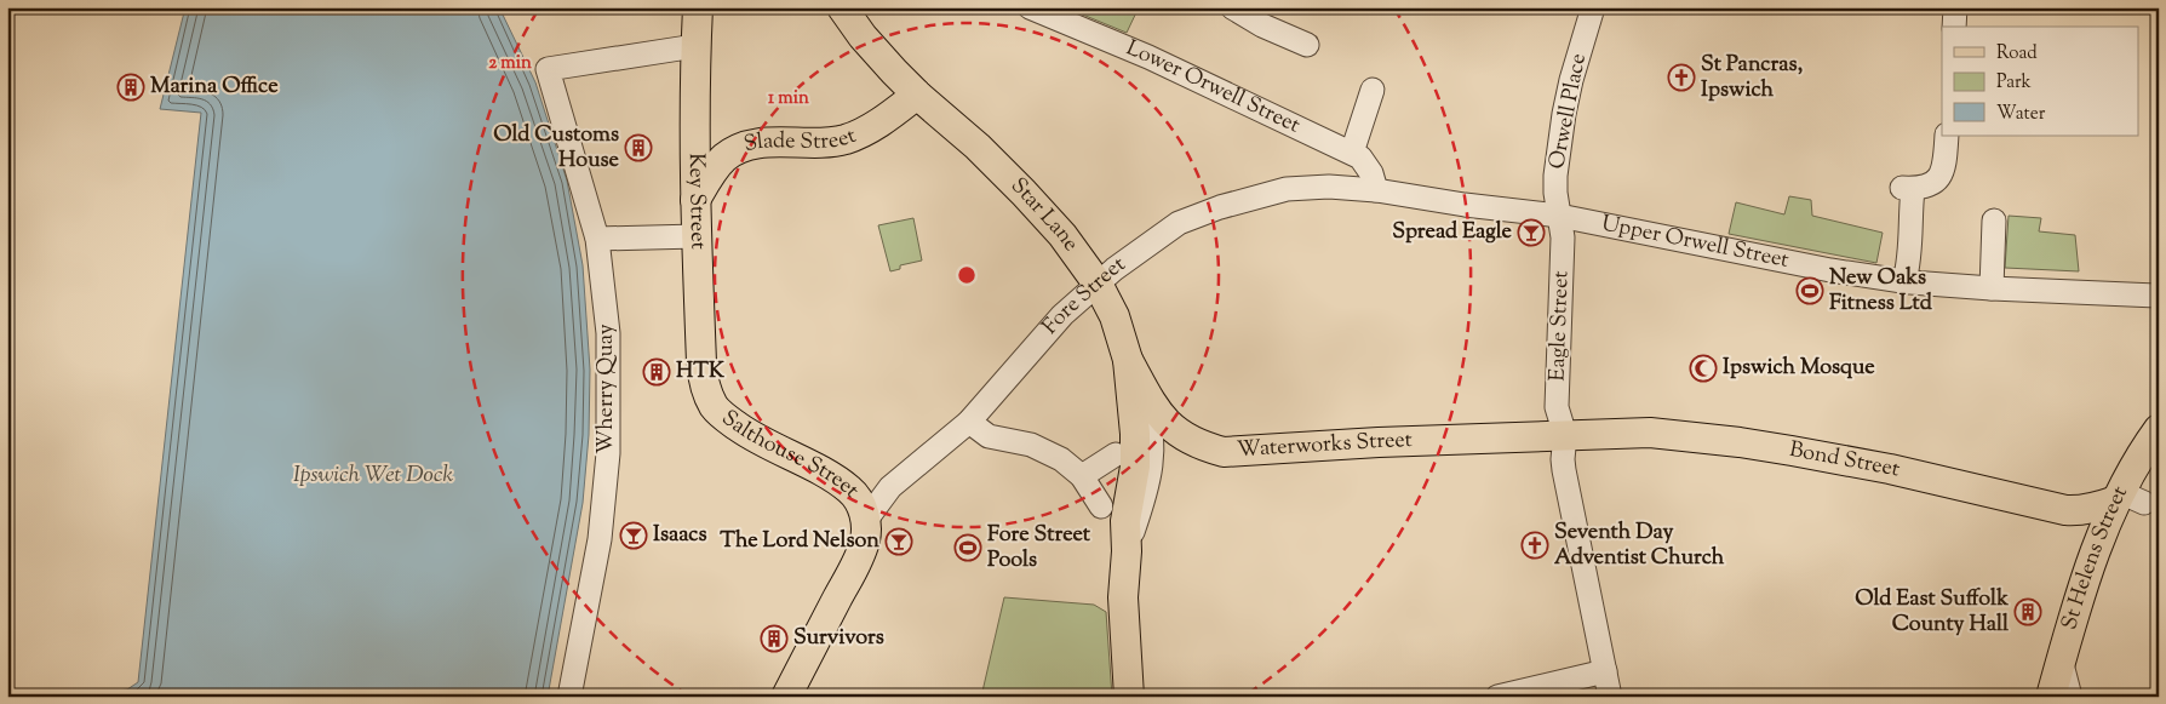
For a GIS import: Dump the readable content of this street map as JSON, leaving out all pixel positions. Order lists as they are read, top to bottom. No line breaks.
{"streets":{"main road":["Slade Street","Key Street","Star Lane","Fore Street","Waterworks Street","Salthouse Street","Bond Street","St Helens Street"],"street":["Lower Orwell Street","Orwell Place","Upper Orwell Street","Eagle Street","Wherry Quay"]},"crossings":[["Lower Orwell Street","Fore Street"],["Orwell Place","Upper Orwell Street"],["Orwell Place","Fore Street"],["Orwell Place","Eagle Street"],["Slade Street","Key Street"],["Slade Street","Star Lane"],["Key Street","Wherry Quay"],["Key Street","Salthouse Street"],["Star Lane","Fore Street"],["Star Lane","Waterworks Street"],["Upper Orwell Street","Fore Street"],["Upper Orwell Street","Eagle Street"],["Fore Street","Eagle Street"],["Fore Street","Salthouse Street"],["Eagle Street","Waterworks Street"],["Eagle Street","Bond Street"],["Waterworks Street","Bond Street"],["Bond Street","St Helens Street"]],"water":["Ipswich Wet Dock"],"places":{"church":["St Pancras, Ipswich","Seventh Day Adventist Church"],"building":["Marina Office","Old Customs House","HTK","Old East Suffolk County Hall","Survivors"],"bar":["Spread Eagle","Isaacs","The Lord Nelson"],"sports":["New Oaks Fitness Ltd","Fore Street Pools"],"mosque":["Ipswich Mosque"]},"legend":["Road","Park","Water"],"rings":["2 min","1 min"]}
